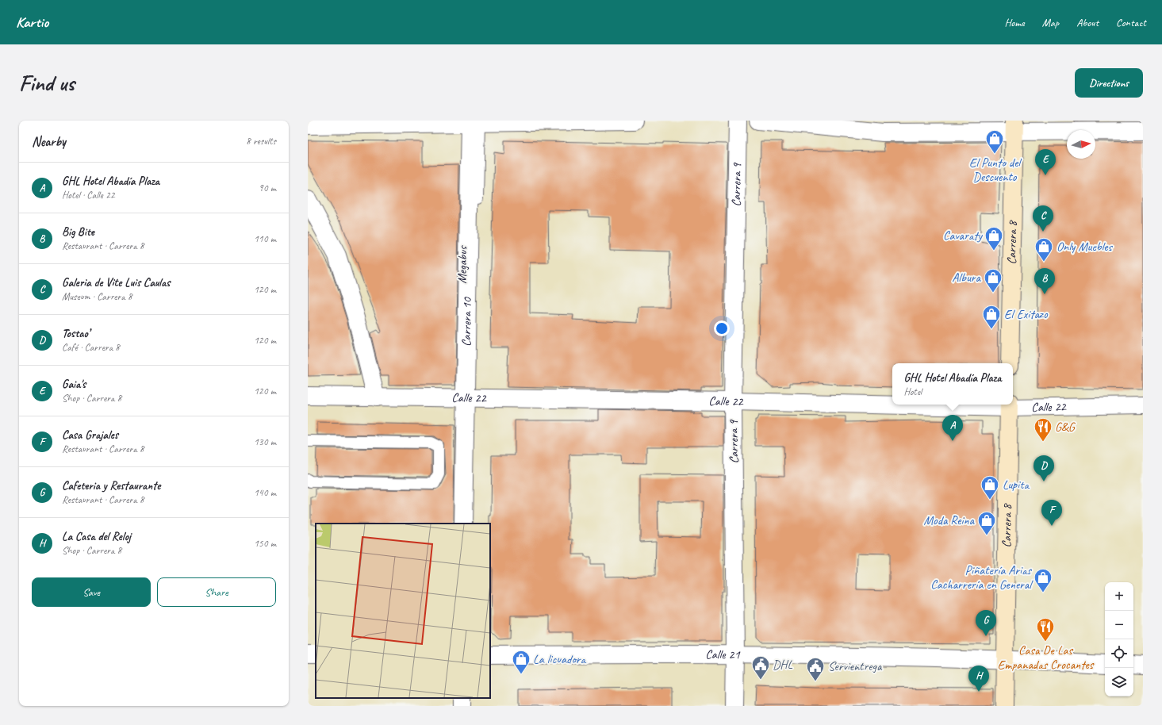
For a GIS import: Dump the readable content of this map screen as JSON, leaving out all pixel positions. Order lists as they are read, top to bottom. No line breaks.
{"streets":{"main road":["Carrera 8"],"street":["Carrera 9","Carrera 10","Calle 22","Calle 21"]},"crossings":[["Carrera 9","Calle 22"],["Carrera 9","Calle 21"],["Carrera 8","Calle 22"],["Carrera 8","Calle 21"],["Carrera 10","Calle 22"]],"places":{"shop":["El Punto del Descuento","Cavaraty","Only Muebles","Albura","El Exitazo","Lupita","Moda Reina","Piñatería Arias Cacharrería en General","La licuadora"],"restaurant":["G&G","Casa De Las Empanadas Crocantes"],"public building":["DHL","Servientrega"]},"north":"right","page":{"header":"Kartio","nav":["Home","Map","About","Contact"],"buttons":["Directions",["Save","Share"]],"title":"Find us","heading":["Nearby","8 results"],"pins":["E","C","B","A","D","F","G","H"],"list":[{"mark":"A","name":"GHL Hotel Abadía Plaza","note":"Hotel · Calle 22","value":"90 m"},{"mark":"B","name":"Big Bite","note":"Restaurant · Carrera 8","value":"110 m"},{"mark":"C","name":"Galeria de Vite Luis Caulas","note":"Museum · Carrera 8","value":"120 m"},{"mark":"D","name":"Tostao’","note":"Café · Carrera 8","value":"120 m"},{"mark":"E","name":"Gaia's","note":"Shop · Carrera 8","value":"120 m"},{"mark":"F","name":"Casa Grajales","note":"Restaurant · Carrera 8","value":"130 m"},{"mark":"G","name":"Cafeteria y Restaurante","note":"Restaurant · Carrera 8","value":"140 m"},{"mark":"H","name":"La Casa del Reloj","note":"Shop · Carrera 8","value":"150 m"}],"popup":["GHL Hotel Abadía Plaza","Hotel"],"map_buttons":["+","−"]}}
